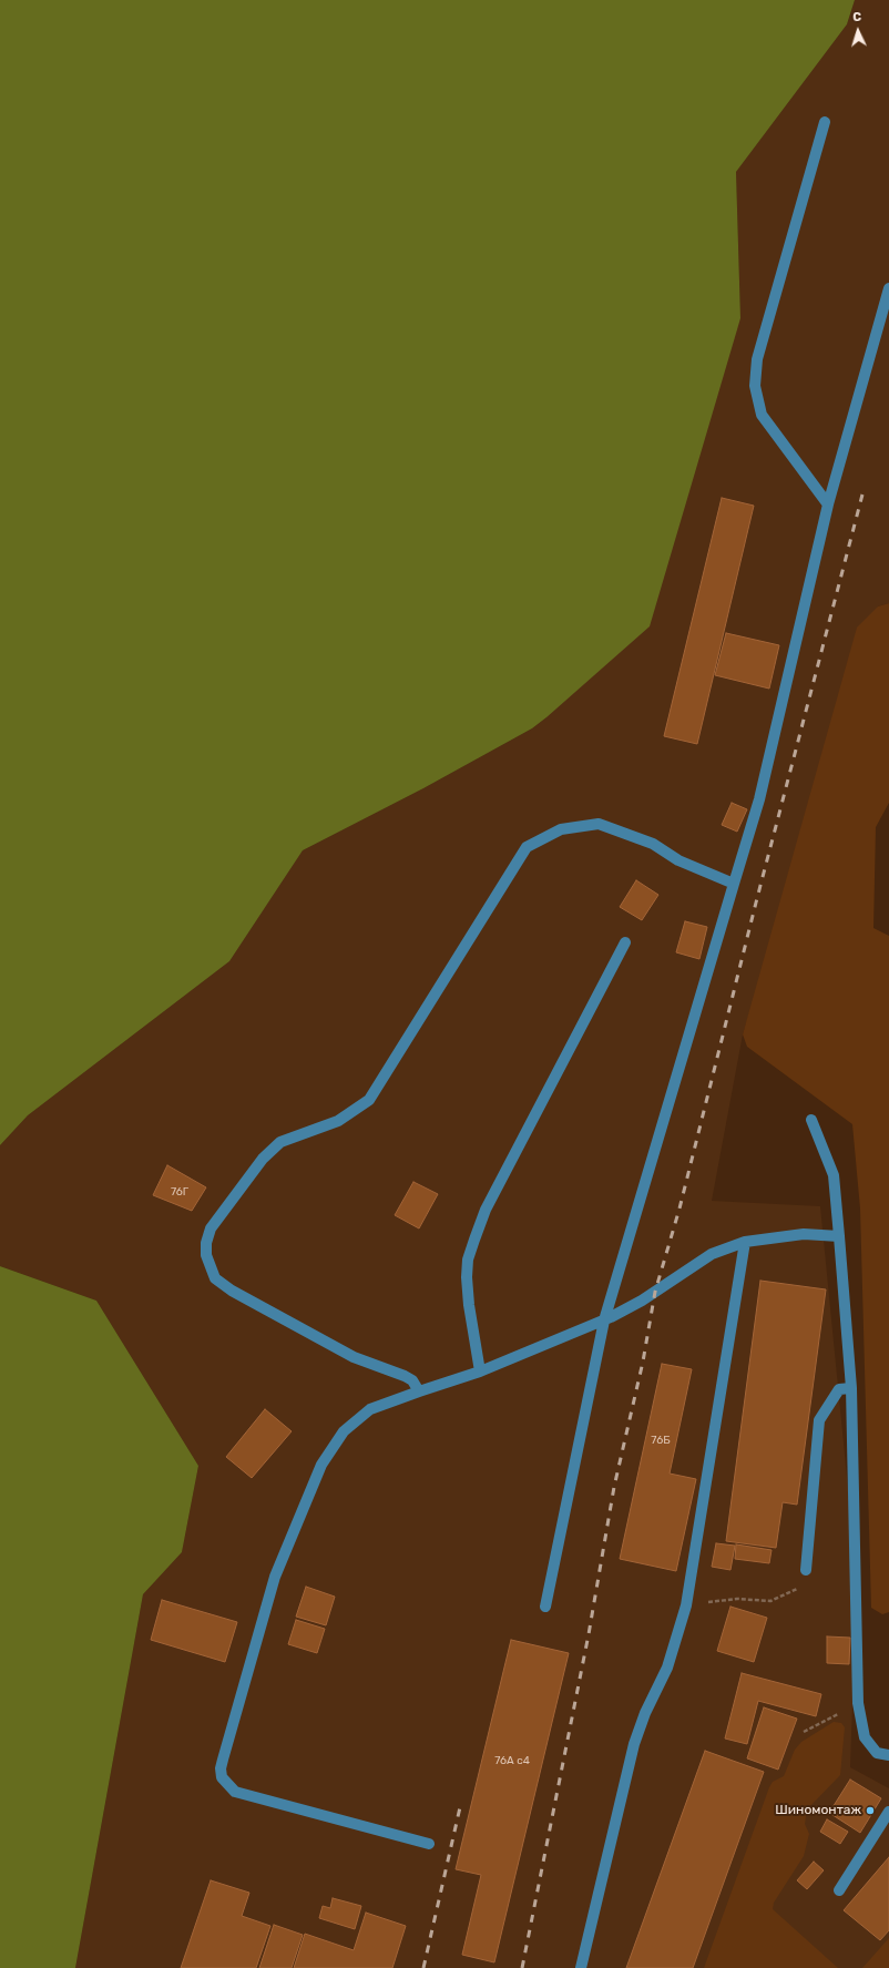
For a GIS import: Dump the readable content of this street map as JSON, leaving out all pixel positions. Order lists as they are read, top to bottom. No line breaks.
{"places":["Шиномонтаж"],"house_numbers":["76Г","76Б","76А с4"],"north":"top"}
